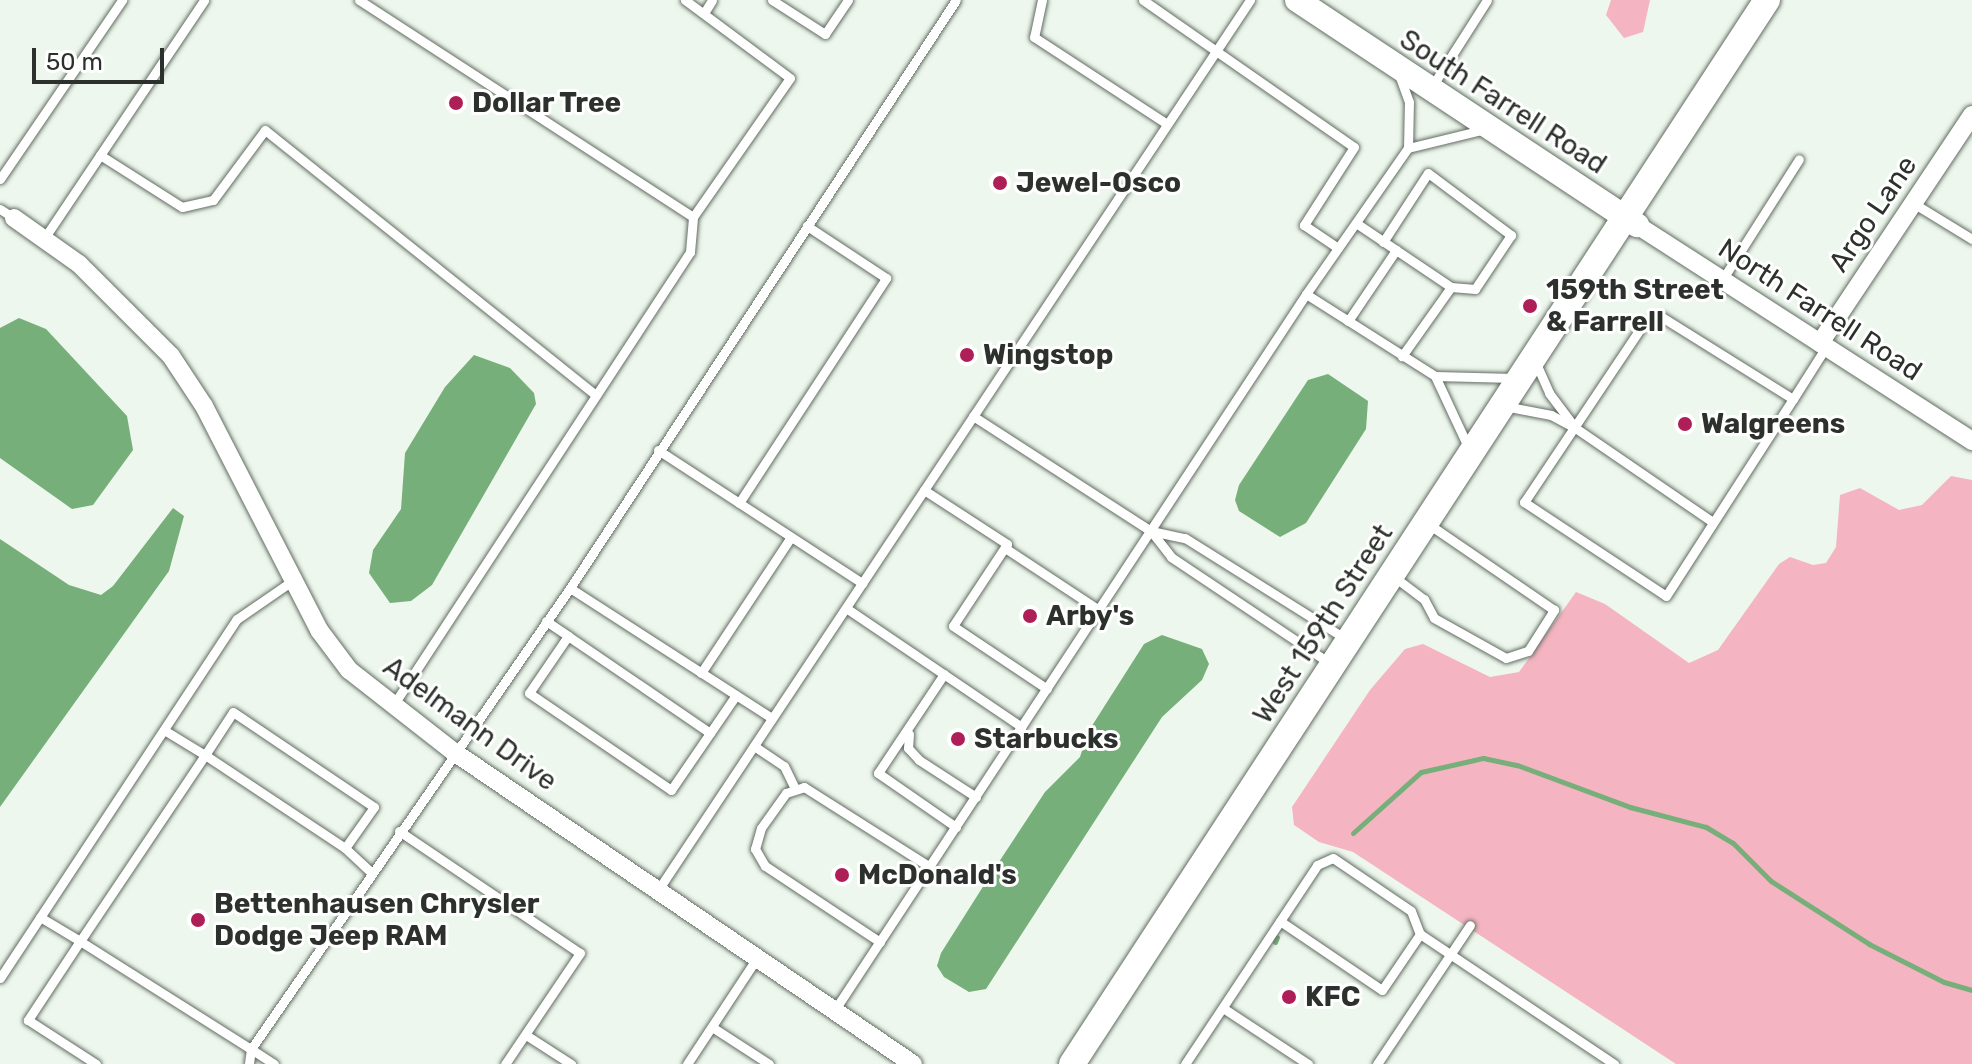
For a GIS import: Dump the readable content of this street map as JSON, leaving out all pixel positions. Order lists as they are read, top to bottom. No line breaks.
{"streets":{"main road":["West 159th Street"],"street":["South Farrell Road","Argo Lane","North Farrell Road","Adelmann Drive"]},"crossings":[["South Farrell Road","North Farrell Road"],["South Farrell Road","West 159th Street"],["Argo Lane","North Farrell Road"],["North Farrell Road","West 159th Street"]],"places":["Dollar Tree","Jewel-Osco","159th Street & Farrell","Wingstop","Walgreens","Arby's","Starbucks","McDonald's","Bettenhausen Chrysler Dodge Jeep RAM","KFC"],"scale_bar":"50 m"}
